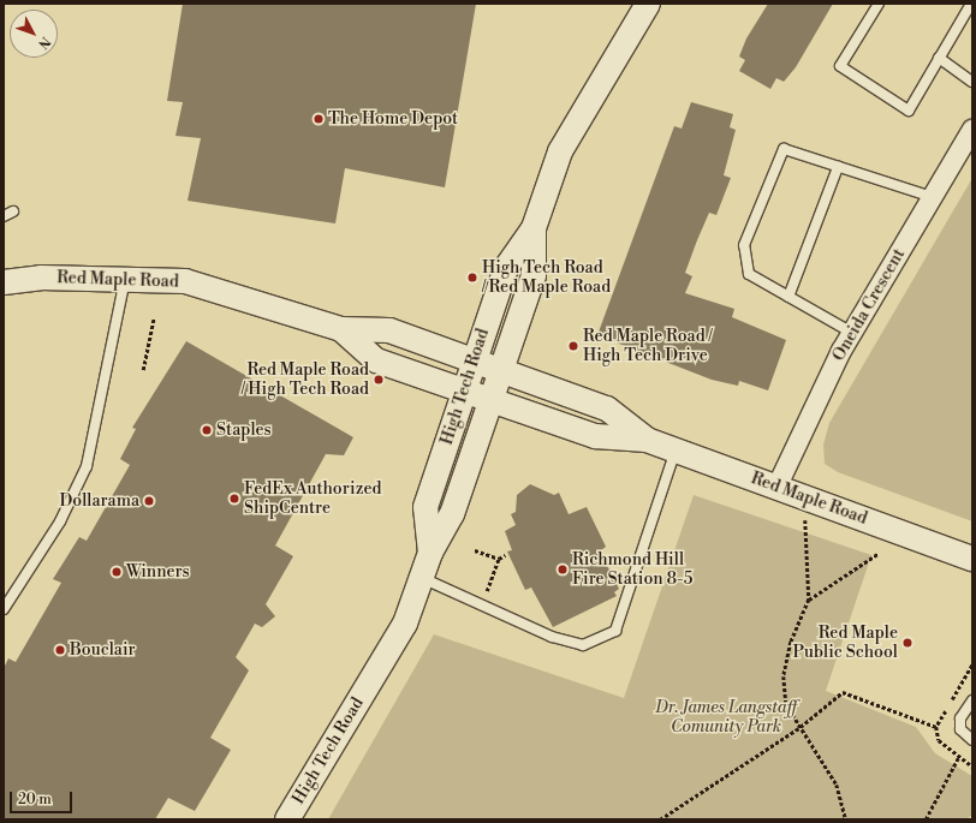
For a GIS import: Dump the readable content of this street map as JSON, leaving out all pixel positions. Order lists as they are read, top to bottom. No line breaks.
{"streets":{"street":["Red Maple Road","Oneida Crescent","High Tech Road"]},"crossings":[["Red Maple Road","Oneida Crescent"],["Red Maple Road","High Tech Road"]],"parks":["Dr. James Langstaff Comunity Park"],"places":["The Home Depot","High Tech Road / Red Maple Road","Red Maple Road / High Tech Drive","Red Maple Road / High Tech Road","Staples","FedEx Authorized ShipCentre","Dollarama","Richmond Hill Fire Station 8-5","Winners","Red Maple Public School","Bouclair"],"scale_bar":"20 m","north":"bottom right"}
